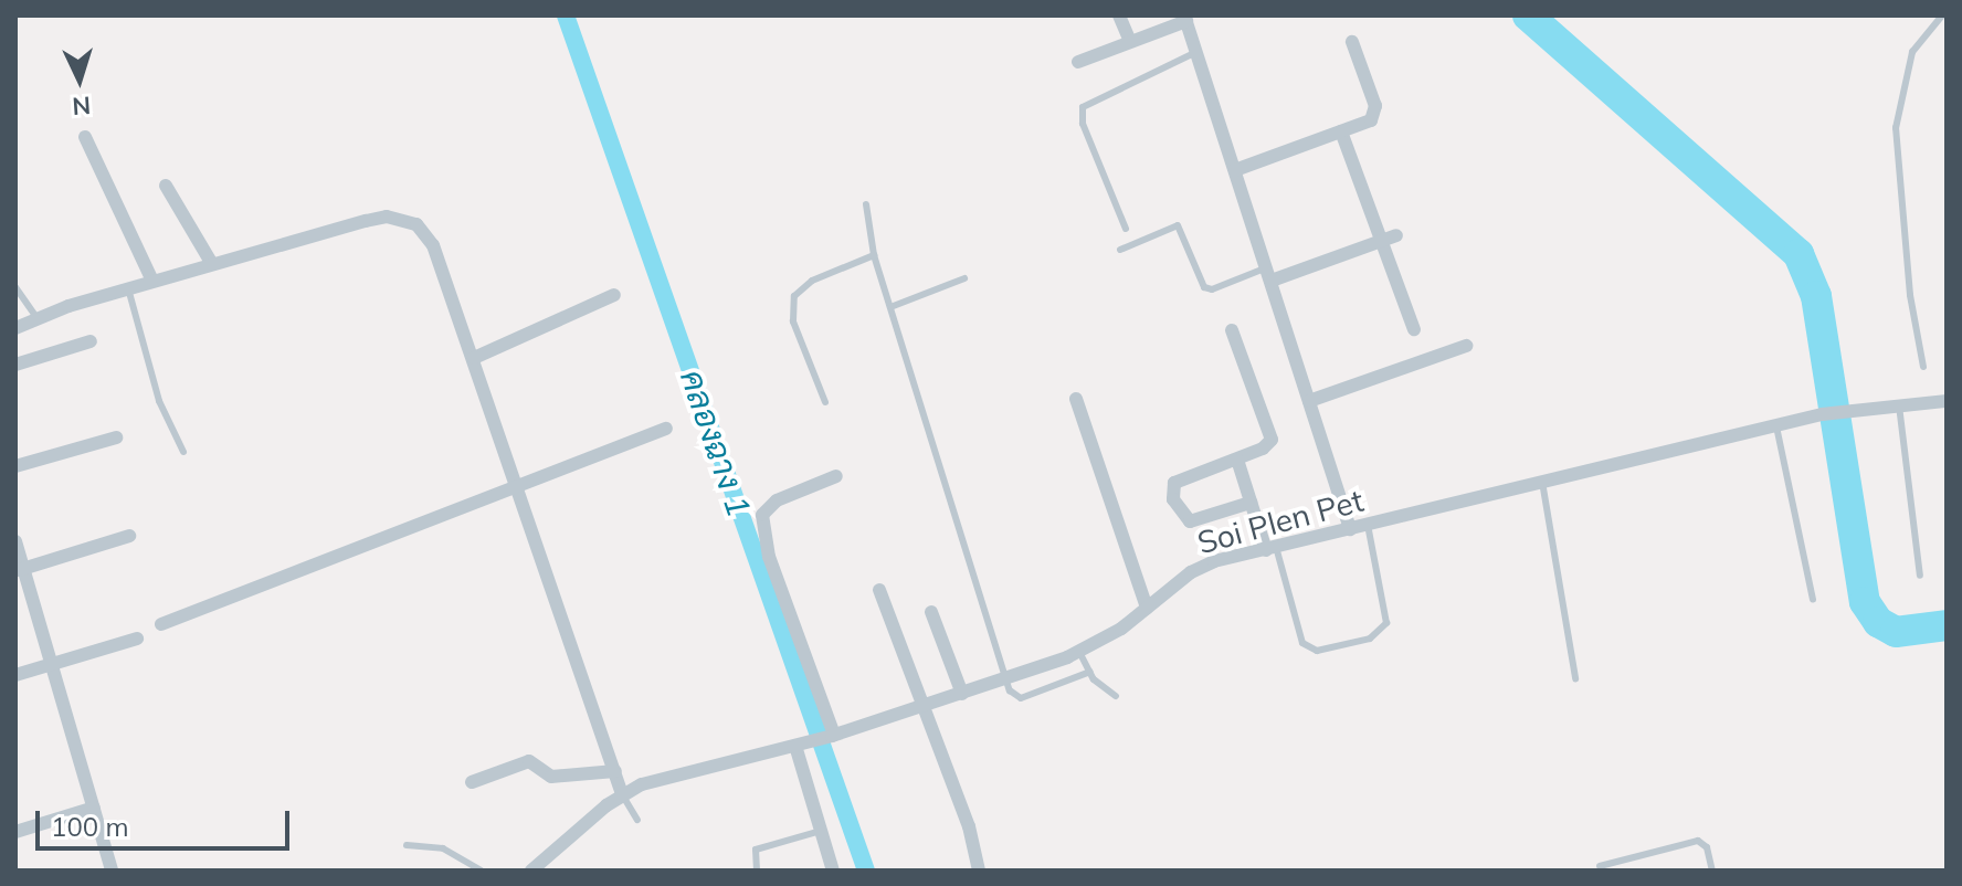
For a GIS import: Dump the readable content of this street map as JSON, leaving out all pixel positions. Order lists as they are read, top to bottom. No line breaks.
{"streets":{"street":["Soi Plen Pet"]},"water":["คลองฉาง 1"],"scale_bar":"100 m","north":"bottom"}
